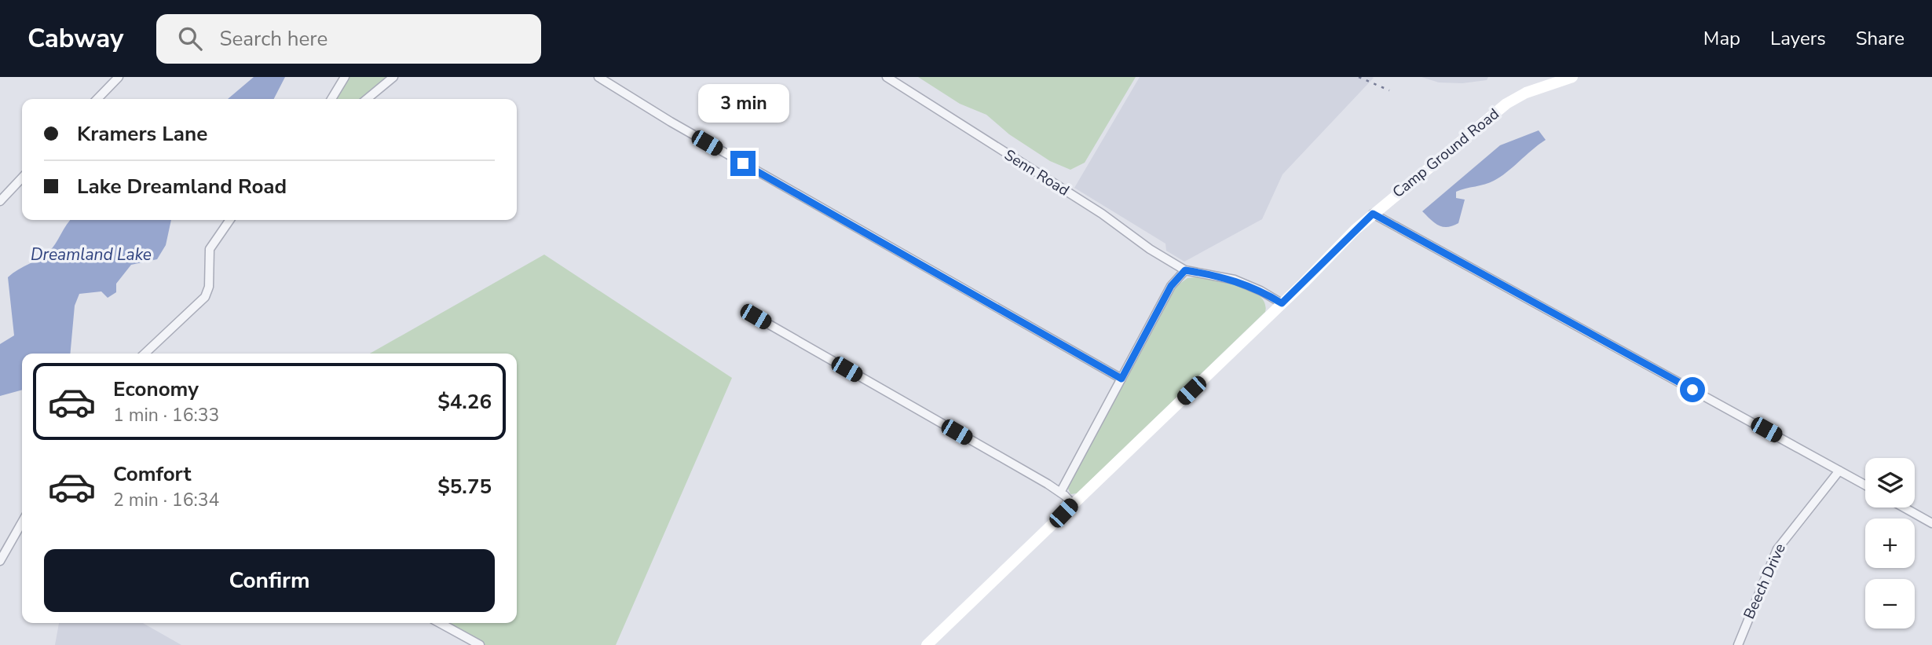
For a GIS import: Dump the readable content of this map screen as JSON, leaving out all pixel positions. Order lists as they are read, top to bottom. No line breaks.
{"streets":{"street":["Camp Ground Road","Senn Road","Beech Drive"]},"water":["Dreamland Lake"],"page":{"header":"Cabway","search":"Search here","nav":["Map","Layers","Share"],"bubble":"3 min","banner":["Kramers Lane","Lake Dreamland Road"],"list":[{"name":"Economy","note":"1 min · 16:33","value":"$4.26"},{"name":"Comfort","note":"2 min · 16:34","value":"$5.75"}],"map_buttons":["+","−"],"buttons":"Confirm"}}
